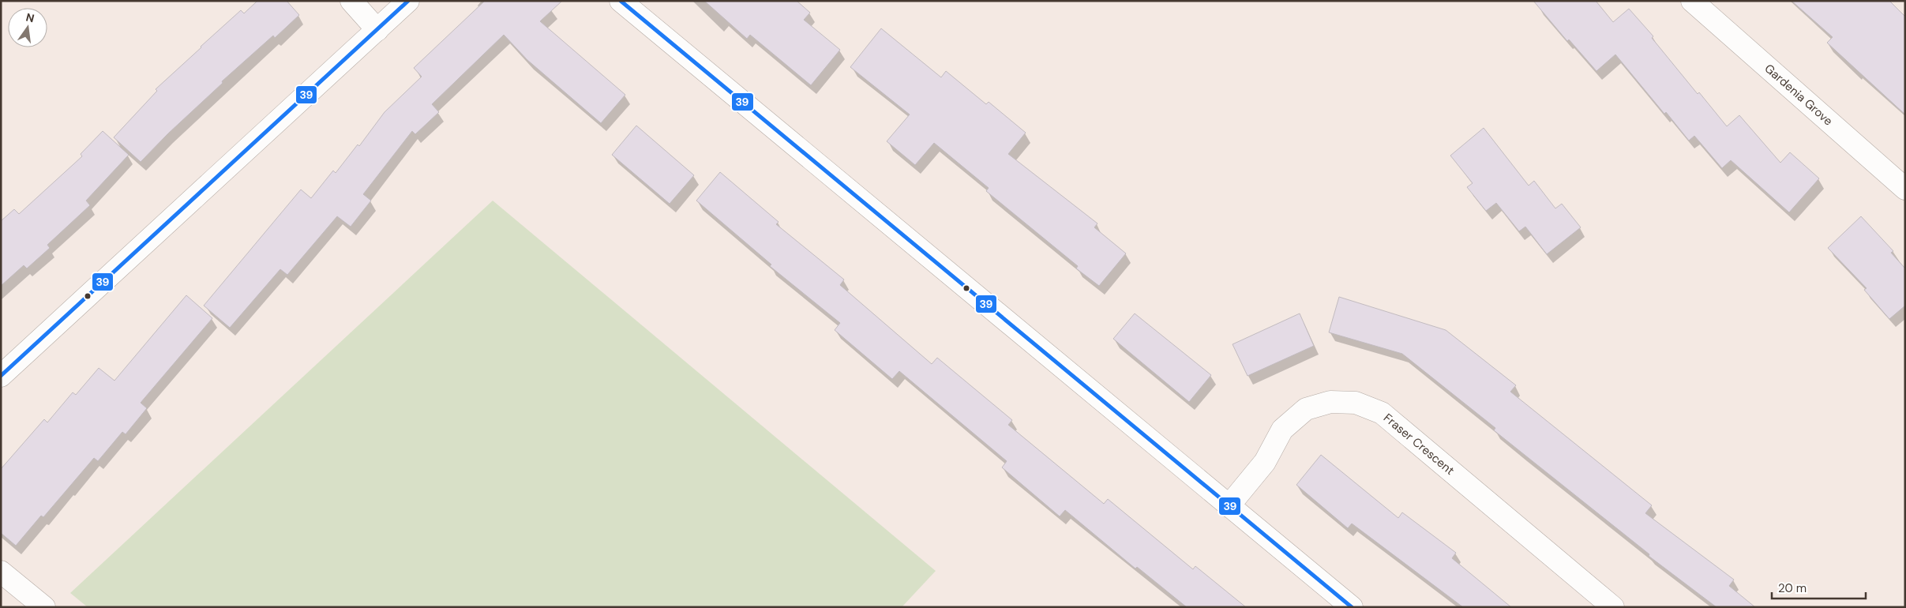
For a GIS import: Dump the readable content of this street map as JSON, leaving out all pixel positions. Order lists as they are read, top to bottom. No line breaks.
{"streets":{"street":["Gardenia Grove","Fraser Crescent"]},"lines":["transit line 39"],"scale_bar":"20 m","north":"top"}
